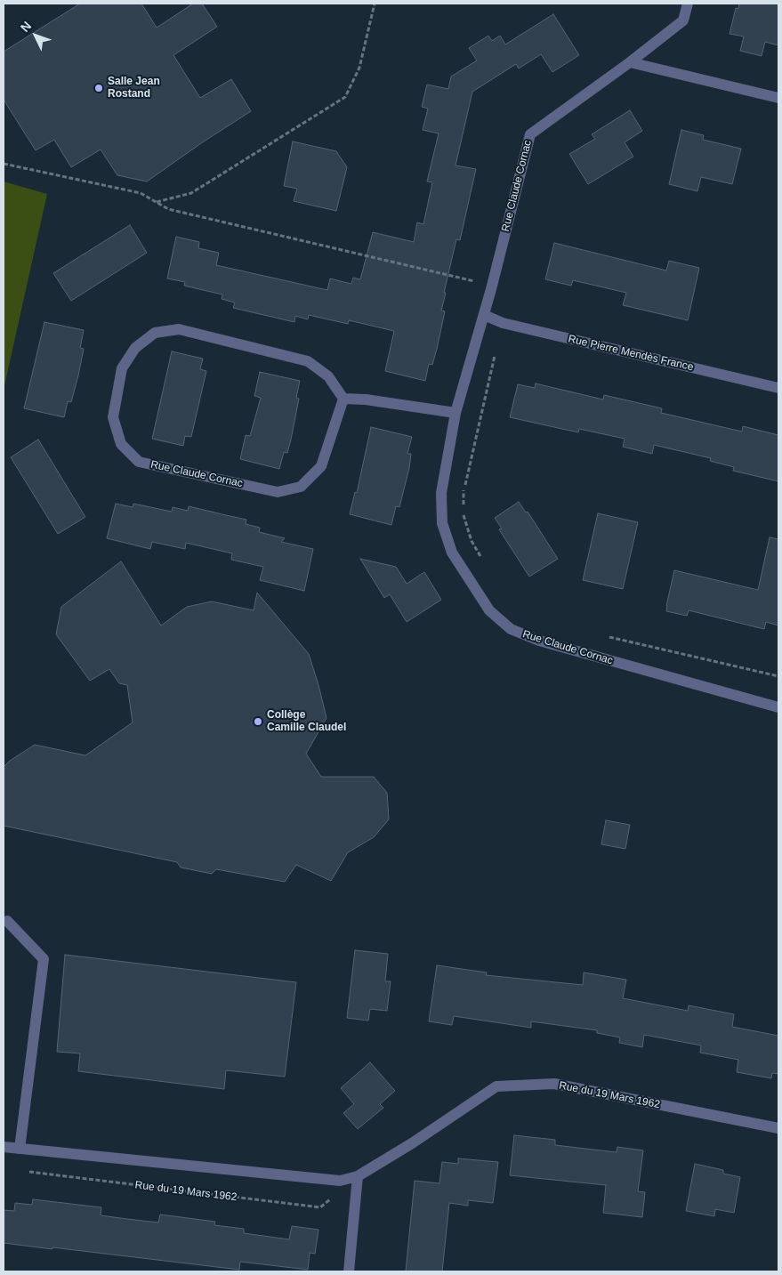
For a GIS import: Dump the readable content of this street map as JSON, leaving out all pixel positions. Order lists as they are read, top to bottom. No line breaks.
{"streets":{"street":["Rue Claude Cornac","Rue Pierre Mendès France","Rue du 19 Mars 1962"]},"crossings":[["Rue Claude Cornac","Rue Pierre Mendès France"]],"places":["Salle Jean Rostand","Collège Camille Claudel"],"north":"top left"}
